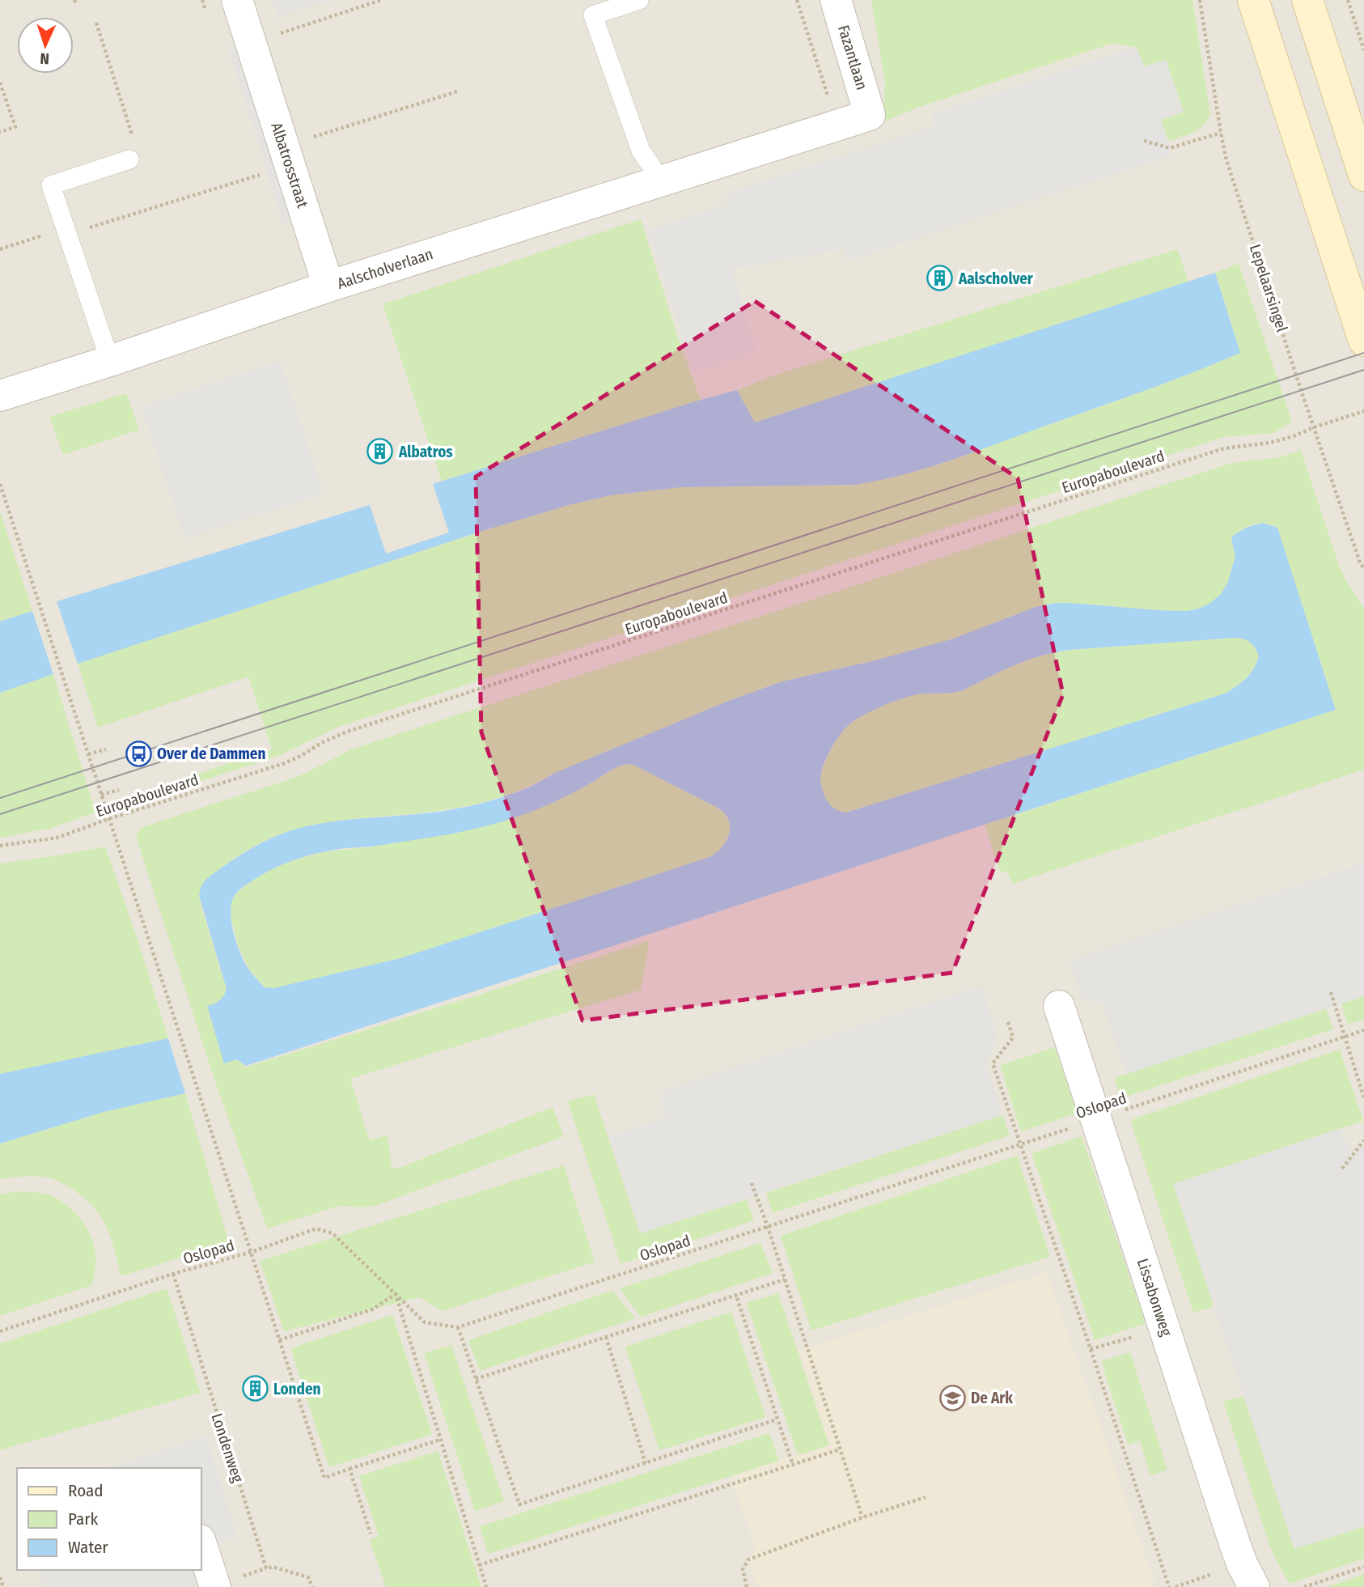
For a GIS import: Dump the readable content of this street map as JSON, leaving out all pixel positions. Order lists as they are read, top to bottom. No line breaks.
{"streets":{"street":["Fazantlaan","Albatrosstraat","Aalscholverlaan","Lissabonweg"],"path":["Lepelaarsingel","Europaboulevard","Oslopad","Londenweg"]},"crossings":[["Fazantlaan","Aalscholverlaan"],["Albatrosstraat","Aalscholverlaan"],["Lepelaarsingel","Europaboulevard"],["Oslopad","Lissabonweg"],["Oslopad","Londenweg"]],"places":{"building":["Aalscholver","Albatros","Londen"],"bus stop":["Over de Dammen"],"school or university":["De Ark"]},"legend":["Road","Park","Water"],"north":"bottom"}
